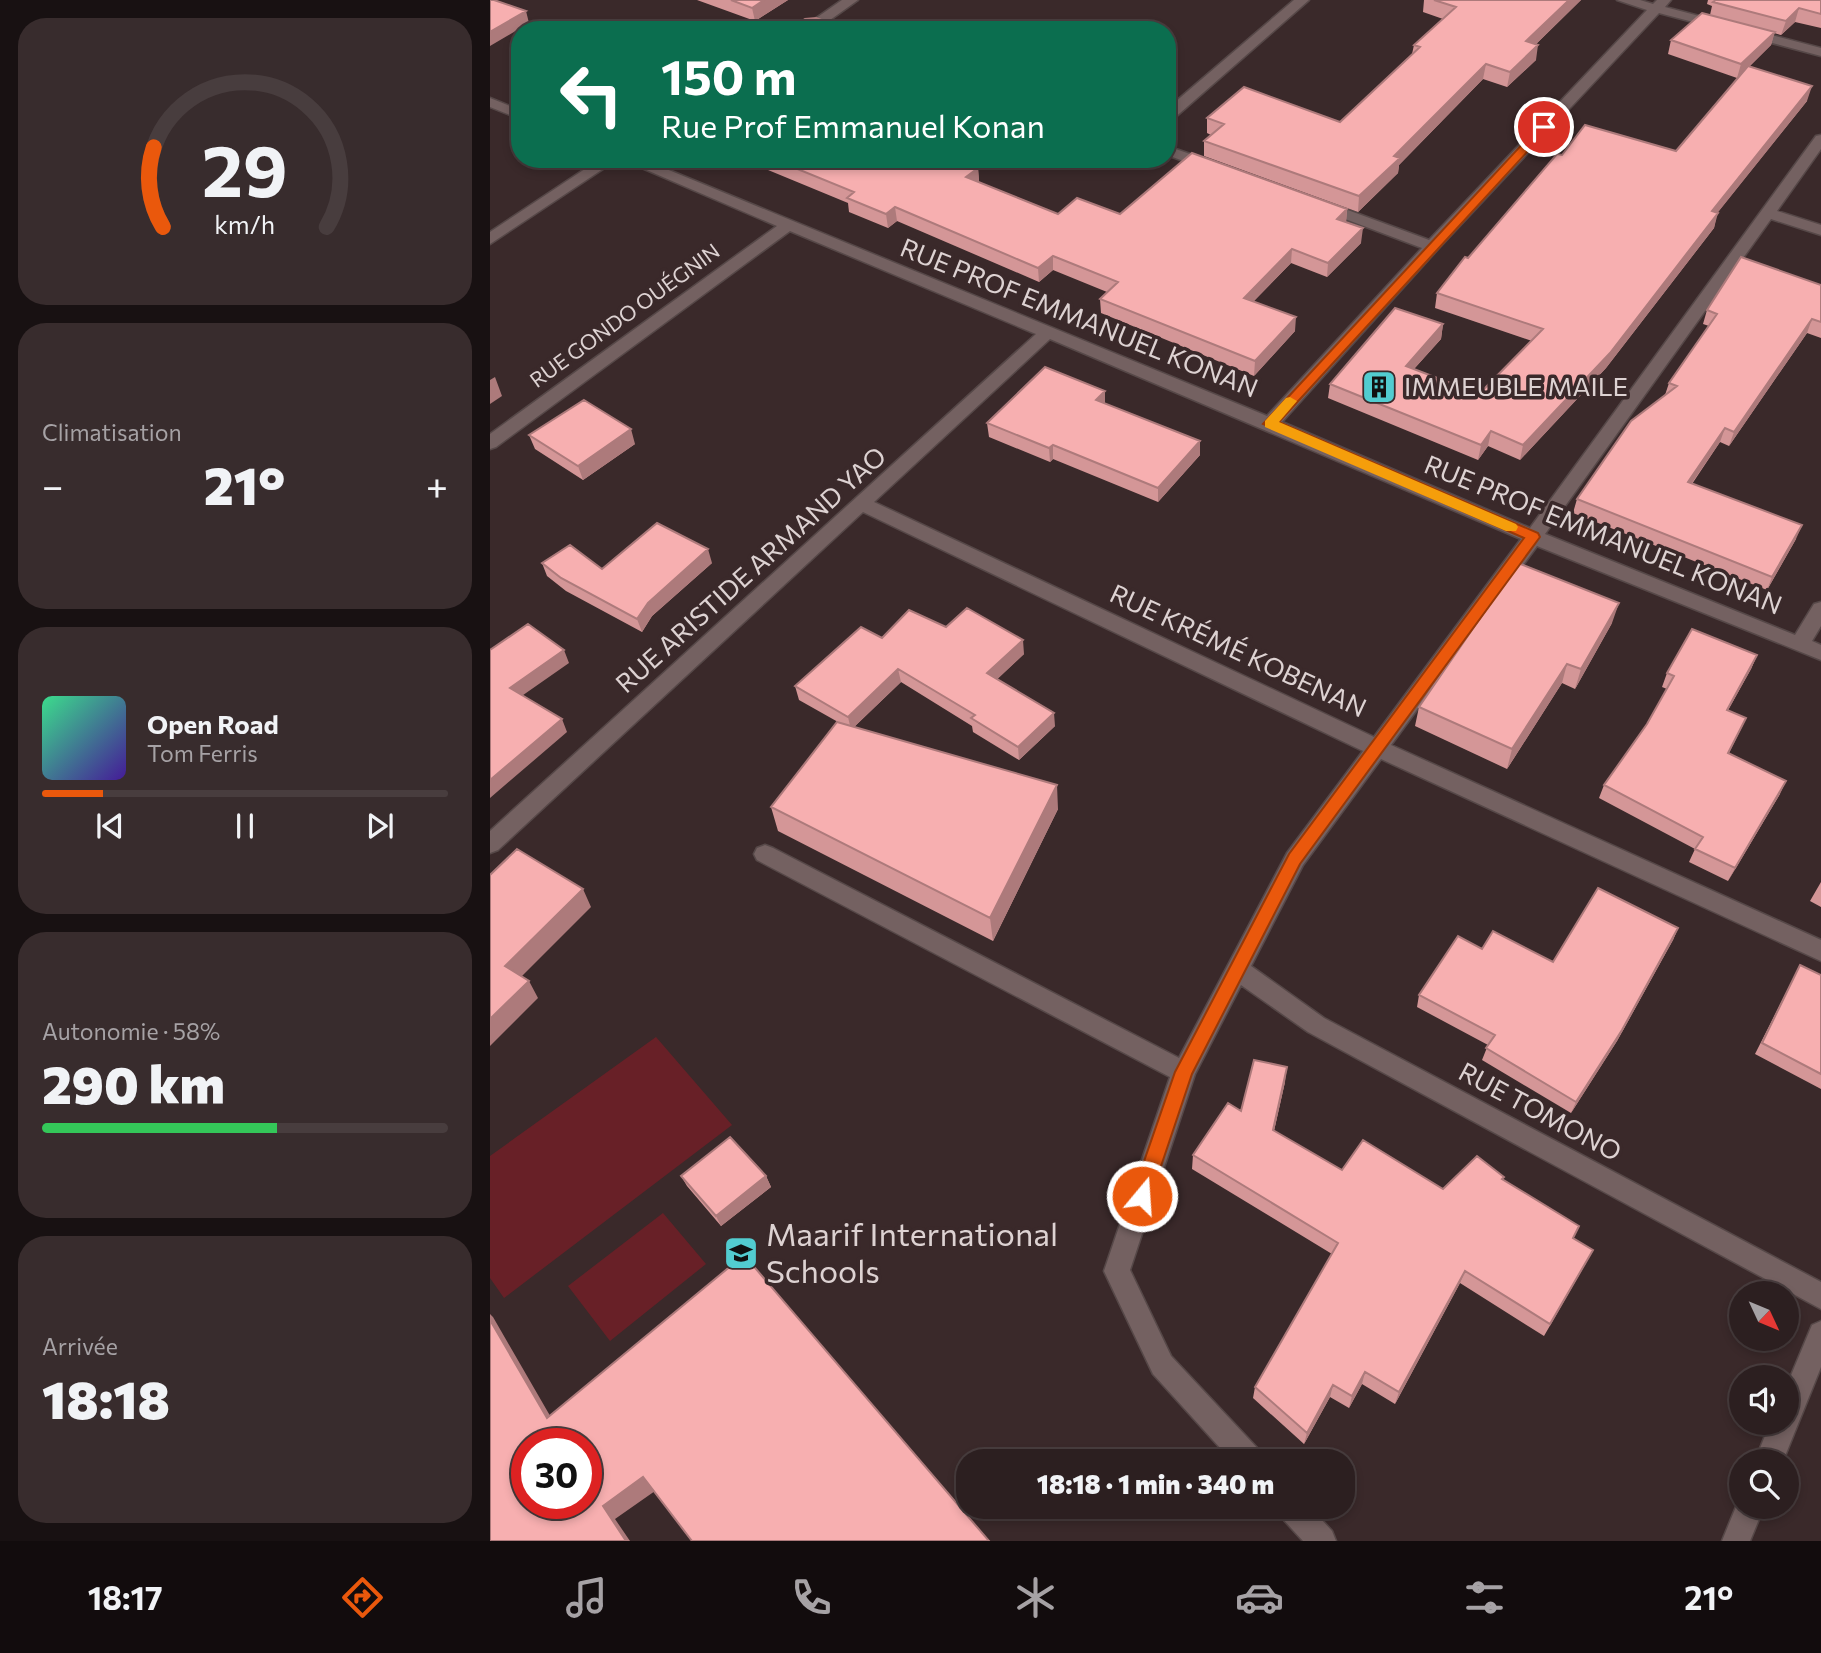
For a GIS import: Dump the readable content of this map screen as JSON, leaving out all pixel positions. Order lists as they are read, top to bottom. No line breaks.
{"streets":{"street":["RUE GONDO OUÉGNIN","RUE PROF EMMANUEL KONAN","RUE ARISTIDE ARMAND YAO","RUE KRÉMÉ KOBENAN","RUE TOMONO"]},"crossings":[["RUE GONDO OUÉGNIN","RUE PROF EMMANUEL KONAN"],["RUE PROF EMMANUEL KONAN","RUE ARISTIDE ARMAND YAO"],["RUE ARISTIDE ARMAND YAO","RUE KRÉMÉ KOBENAN"]],"places":{"building":["IMMEUBLE MAILE"],"school or university":["Maarif International Schools"]},"north":"bottom right","page":{"turn":["150 m","Rue Prof Emmanuel Konan"],"tile":["Climatisation",["Autonomie · 58%","290 km"],["Arrivée","18:18"]],"heat":["−","21°","+"],"song":["Open Road","Tom Ferris"],"limit":"30","trip":"18:18 · 1 min · 340 m","tabs":["18:17","21°"],"gauge":["29","km/h"]}}
